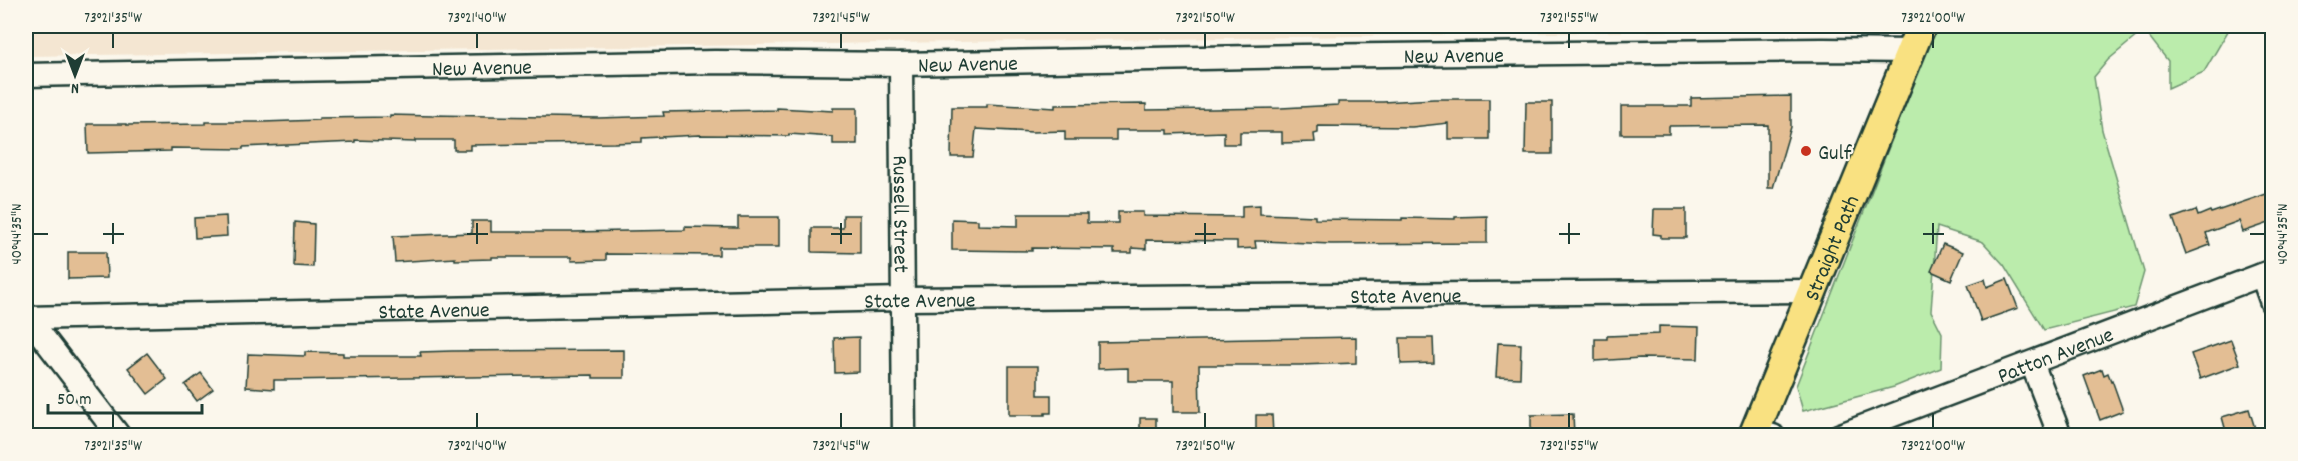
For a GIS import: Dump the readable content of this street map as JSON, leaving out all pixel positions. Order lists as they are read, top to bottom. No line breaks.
{"streets":{"main road":["Straight Path"],"street":["New Avenue","Russell Street","State Avenue","Patton Avenue"]},"crossings":[["New Avenue","Russell Street"],["New Avenue","Straight Path"],["Russell Street","State Avenue"],["Straight Path","State Avenue"]],"places":["Gulf"],"scale_bar":"50 m","north":"bottom","coordinates":["73°21'35\"W","73°21'40\"W","73°21'45\"W","73°21'50\"W","73°21'55\"W","73°22'00\"W","40°44'35\"N"]}
